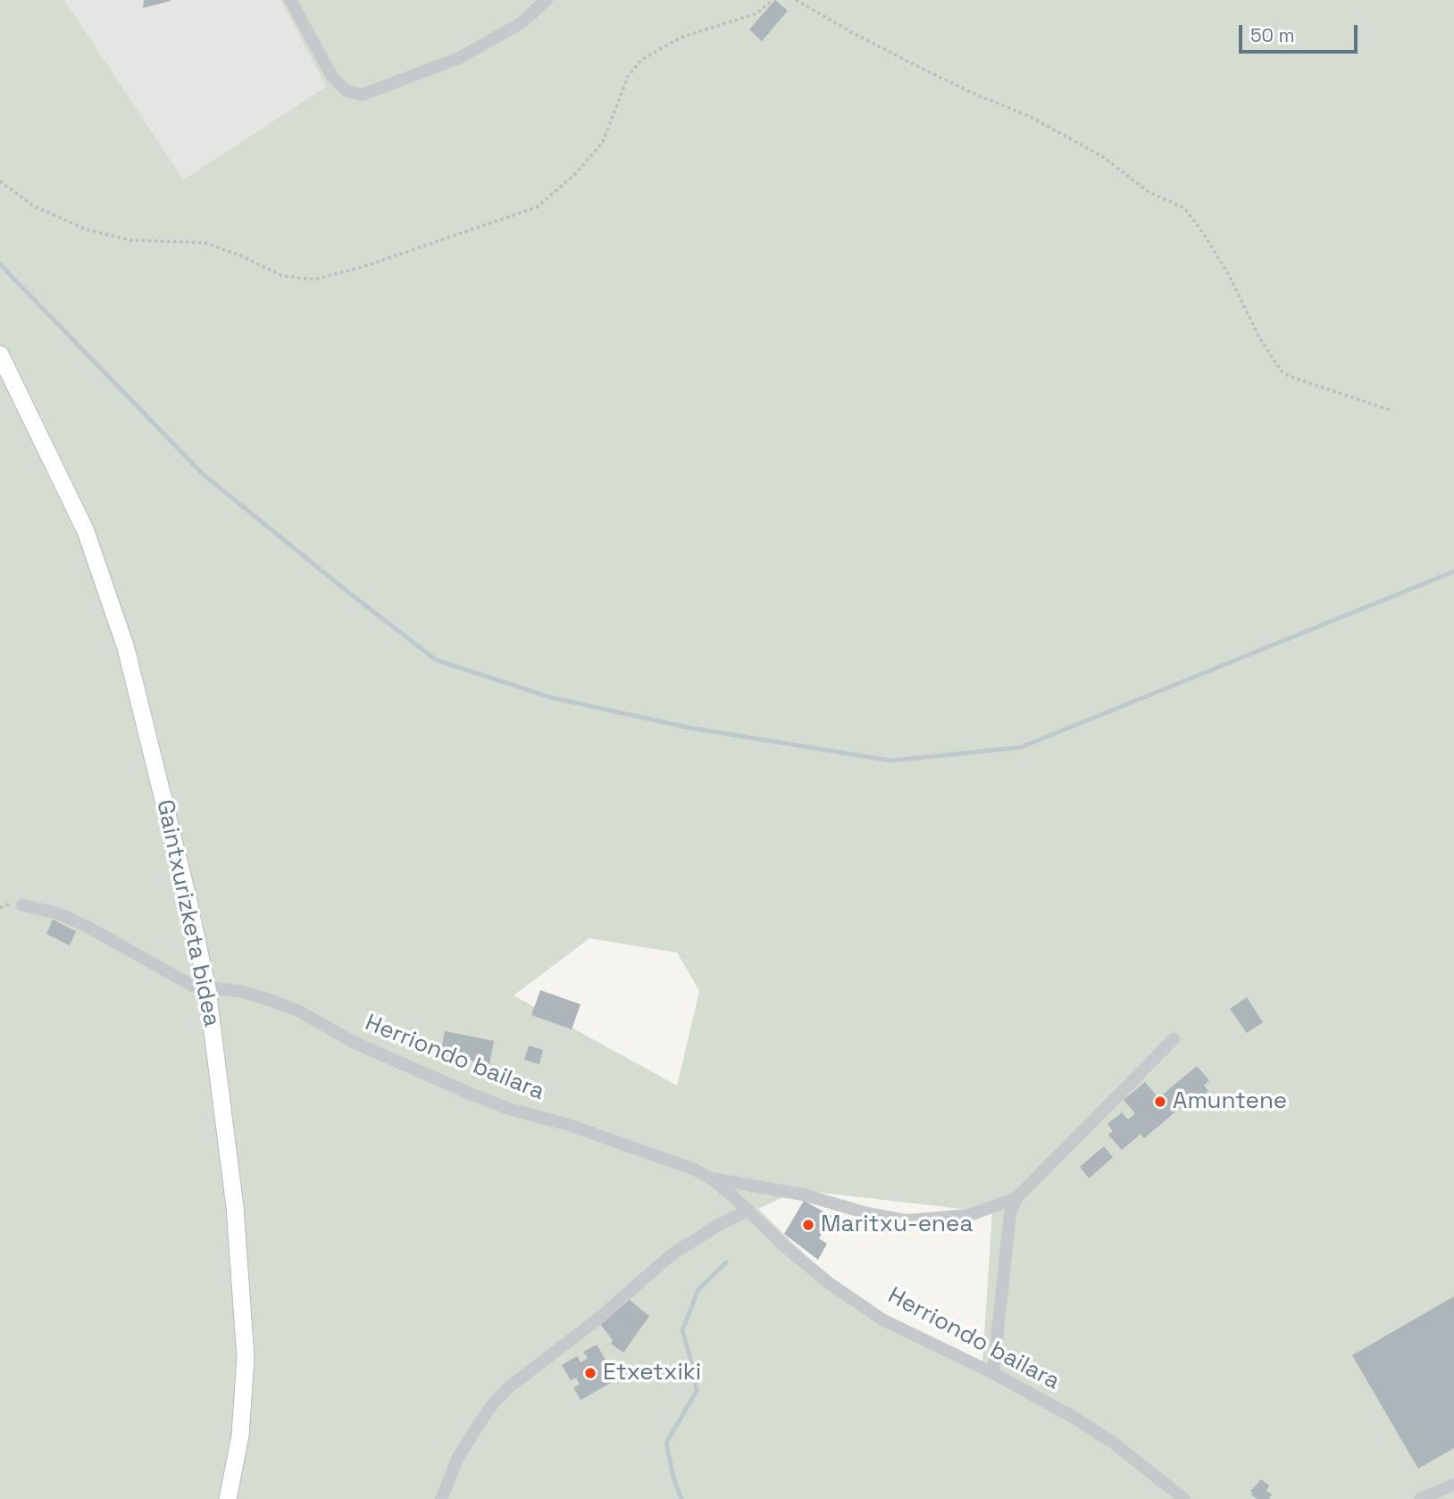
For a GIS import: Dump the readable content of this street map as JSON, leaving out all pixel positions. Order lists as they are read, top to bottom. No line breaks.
{"streets":{"main road":["Gaintxurizketa bidea"],"street":["Herriondo bailara"]},"crossings":[["Gaintxurizketa bidea","Herriondo bailara"]],"places":["Amuntene","Maritxu-enea","Etxetxiki"],"scale_bar":"50 m"}
